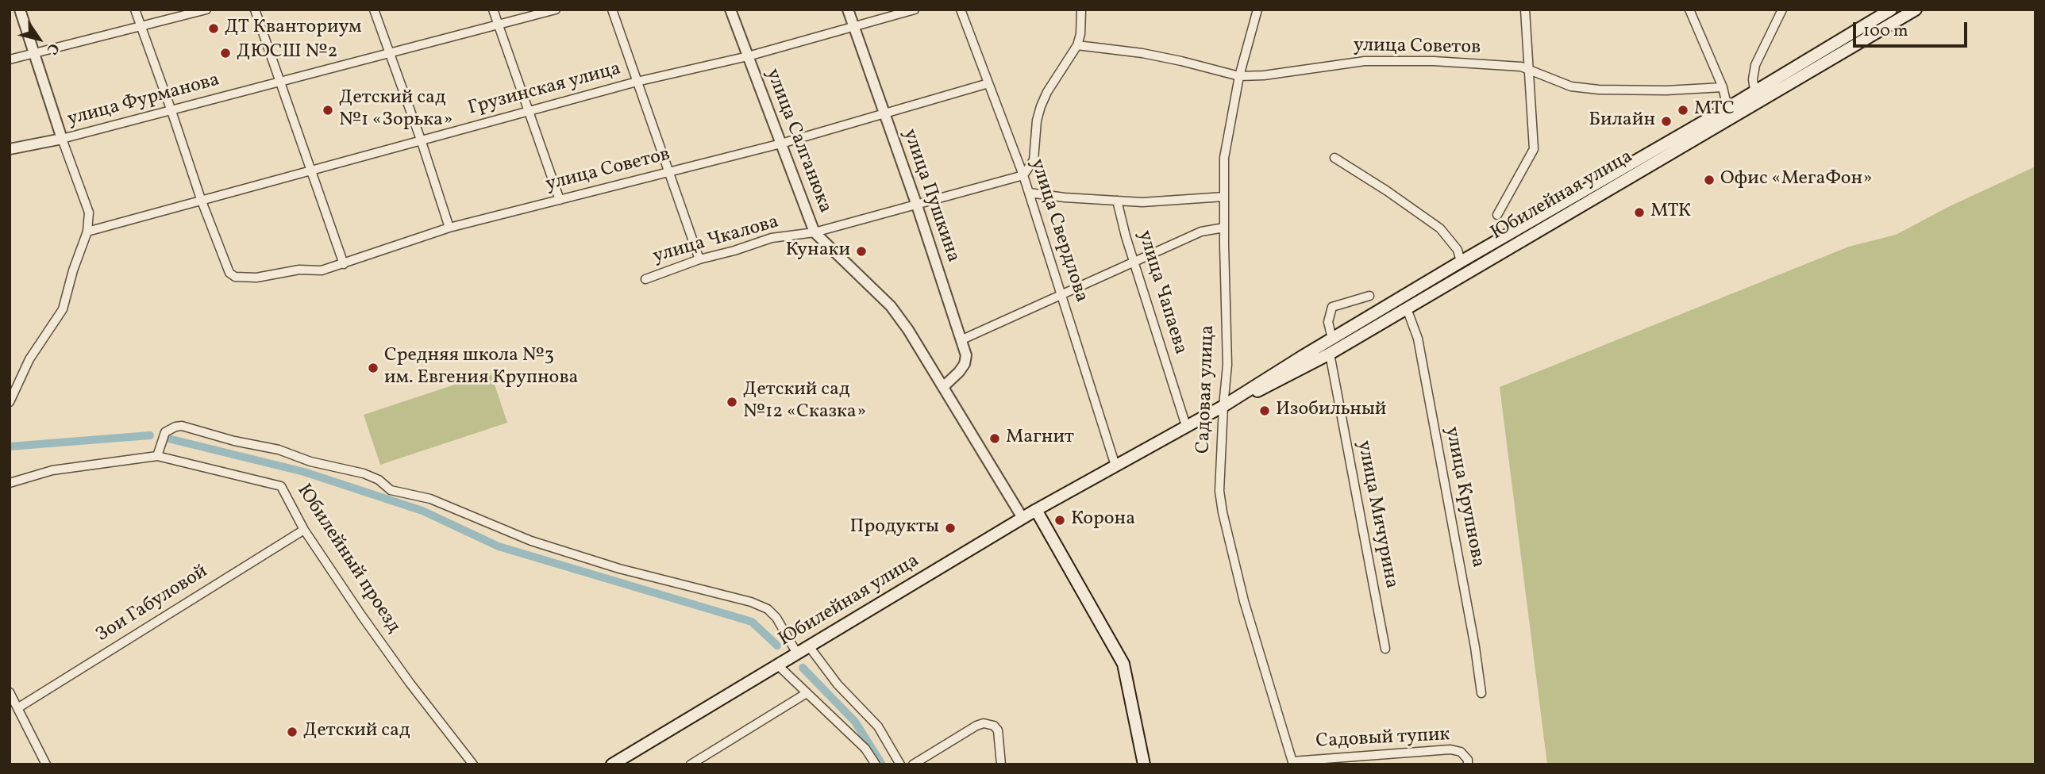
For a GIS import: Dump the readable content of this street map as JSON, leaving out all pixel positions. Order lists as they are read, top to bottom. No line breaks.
{"streets":{"main road":["Юбилейная улица"],"street":["улица Советов","Грузинская улица","улица Фурманова","улица Салганюка","улица Пушкина","улица Свердлова","улица Чкалова","улица Чапаева","Садовая улица","улица Крупнова","улица Мичурина","Юбилейный проезд","Зои Габуловой","Садовый тупик"]},"crossings":[["улица Советов","Грузинская улица"],["улица Советов","улица Салганюка"],["улица Советов","улица Пушкина"],["улица Советов","улица Свердлова"],["улица Советов","Садовая улица"],["Грузинская улица","улица Салганюка"],["Грузинская улица","улица Пушкина"],["улица Салганюка","улица Пушкина"],["улица Салганюка","Юбилейная улица"],["улица Салганюка","улица Чкалова"],["улица Пушкина","улица Чкалова"],["Юбилейная улица","улица Свердлова"],["Юбилейная улица","улица Чапаева"],["Юбилейная улица","Садовая улица"],["Юбилейная улица","улица Крупнова"],["Юбилейная улица","улица Мичурина"],["улица Свердлова","улица Чкалова"],["Садовая улица","Садовый тупик"],["Юбилейный проезд","Зои Габуловой"]],"places":["ДТ Кванториум","ДЮСШ №2","Детский сад №1 «Зорька»","МТС","Билайн","Офис «МегаФон»","МТК","Кунаки","Средняя школа №3 им. Евгения Крупнова","Детский сад №12 «Сказка»","Изобильный","Магнит","Корона","Продукты","Детский сад"],"scale_bar":"100 m","north":"bottom right"}
